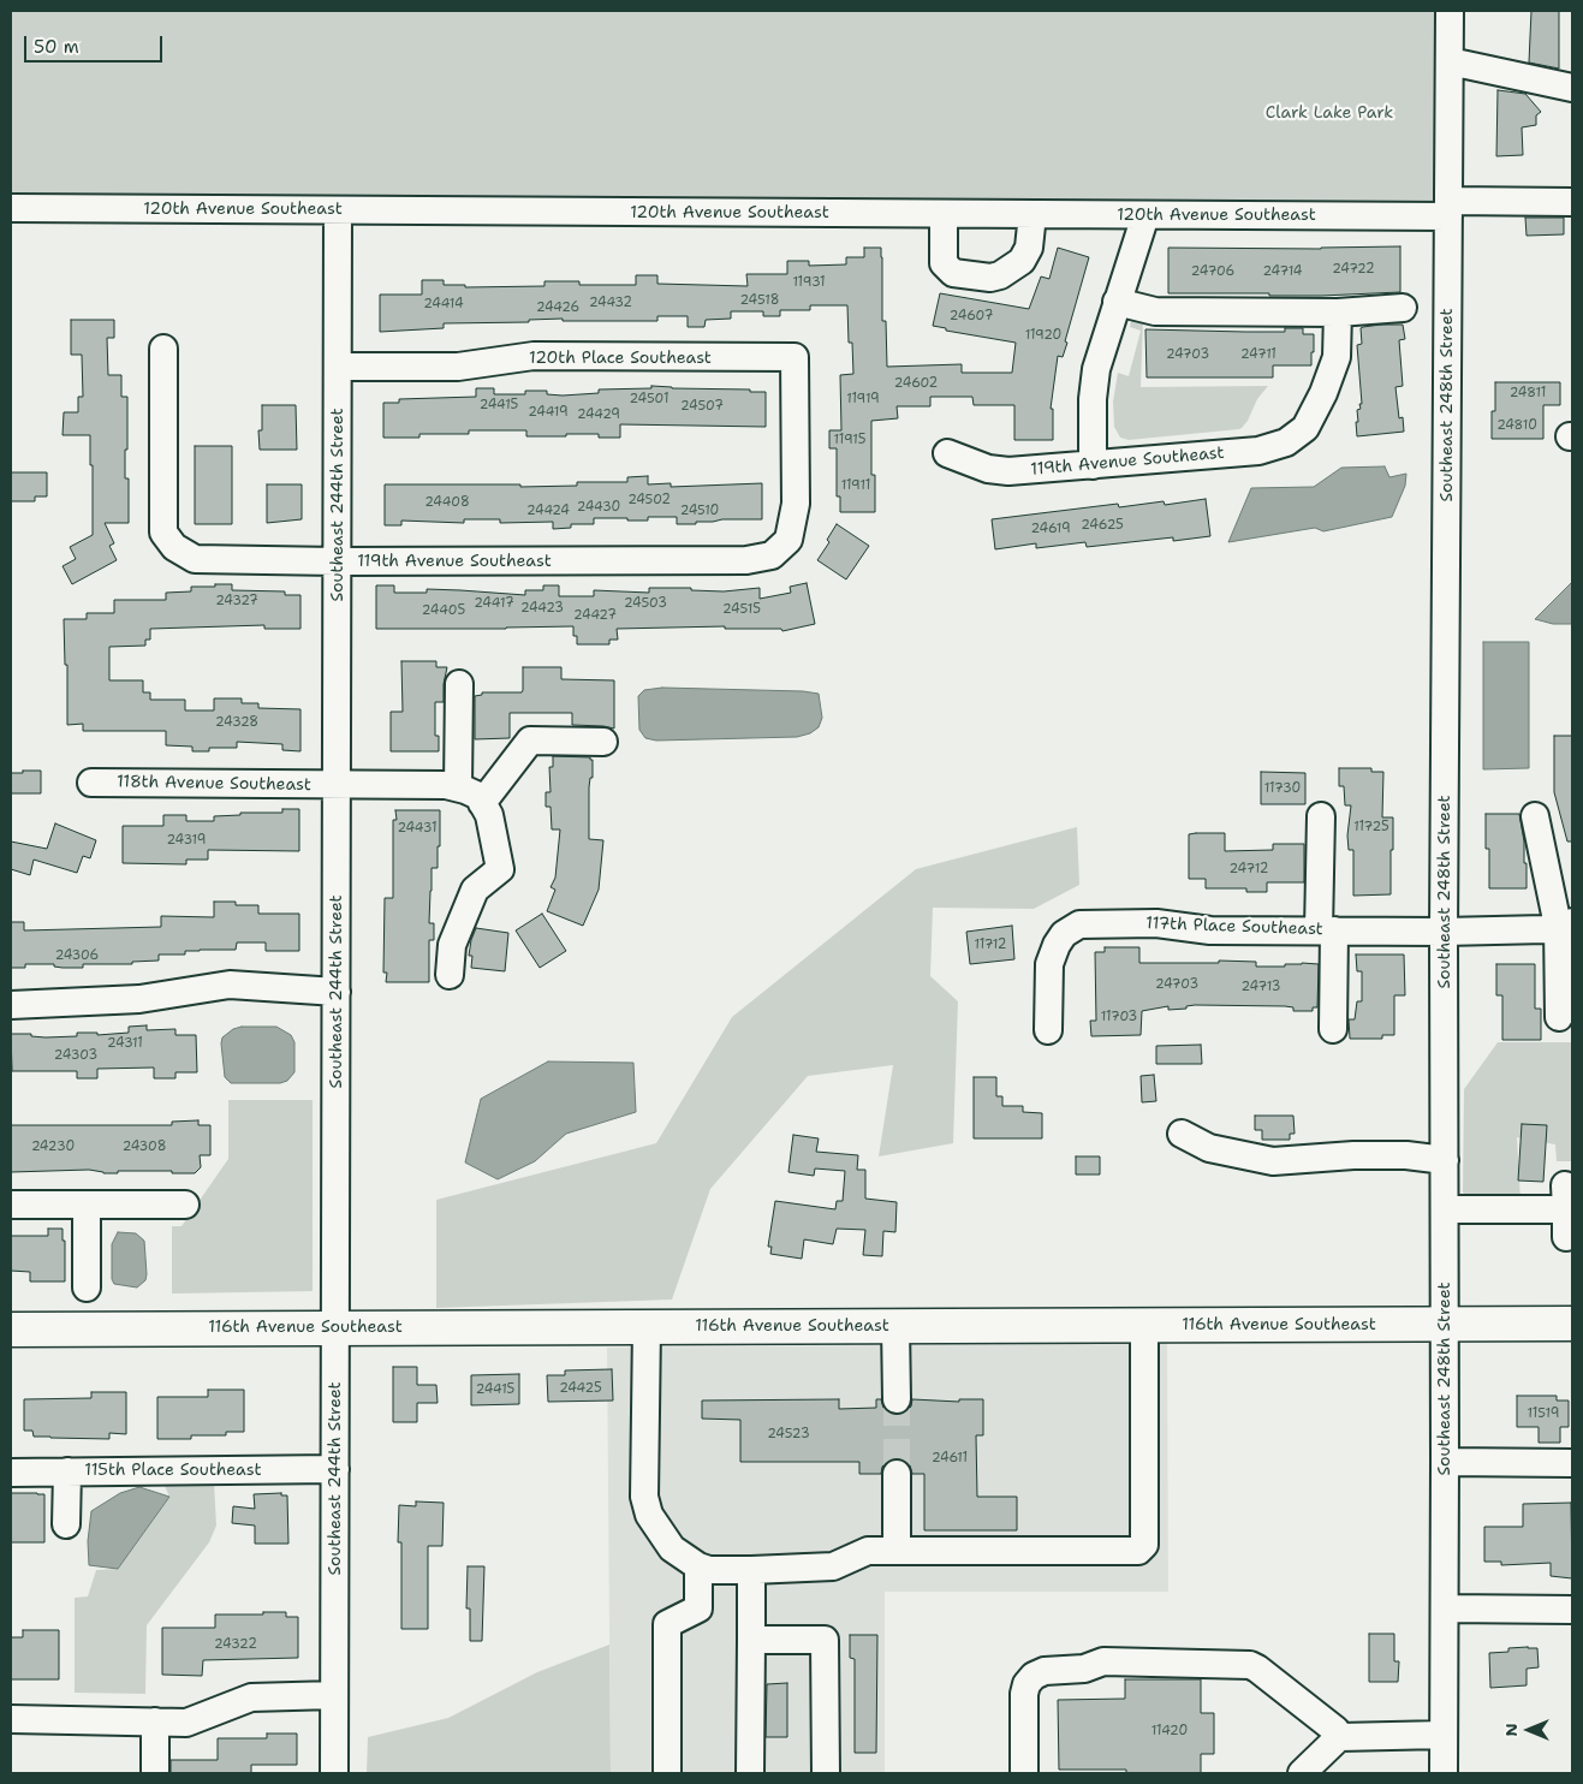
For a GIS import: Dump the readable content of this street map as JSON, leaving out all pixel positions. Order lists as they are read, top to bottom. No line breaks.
{"streets":{"main road":["116th Avenue Southeast"],"street":["120th Avenue Southeast","120th Place Southeast","Southeast 248th Street","119th Avenue Southeast","Southeast 244th Street","118th Avenue Southeast","117th Place Southeast","115th Place Southeast"]},"crossings":[["120th Avenue Southeast","Southeast 248th Street"],["120th Avenue Southeast","Southeast 244th Street"],["120th Place Southeast","119th Avenue Southeast"],["120th Place Southeast","Southeast 244th Street"],["Southeast 248th Street","117th Place Southeast"],["Southeast 248th Street","116th Avenue Southeast"],["119th Avenue Southeast","Southeast 244th Street"],["Southeast 244th Street","118th Avenue Southeast"],["Southeast 244th Street","116th Avenue Southeast"],["Southeast 244th Street","115th Place Southeast"]],"parks":["Clark Lake Park"],"house_numbers":["24722","24706","24714","11931","24518","24432","24414","24426","24607","11920","24703","24711","24602","24811","24501","11919","24415","24507","24419","24429","24810","11915","11911","24502","24408","24430","24424","24510","24625","24619","24327","24417","24503","24423","24515","24405","24427","24328","11730","11725","24431","24319","24712","11712","24306","24703","24713","11703","24311","24303","24230","24308","24425","24415","11519","24523","24611","24322","11420"],"scale_bar":"50 m","north":"left"}
